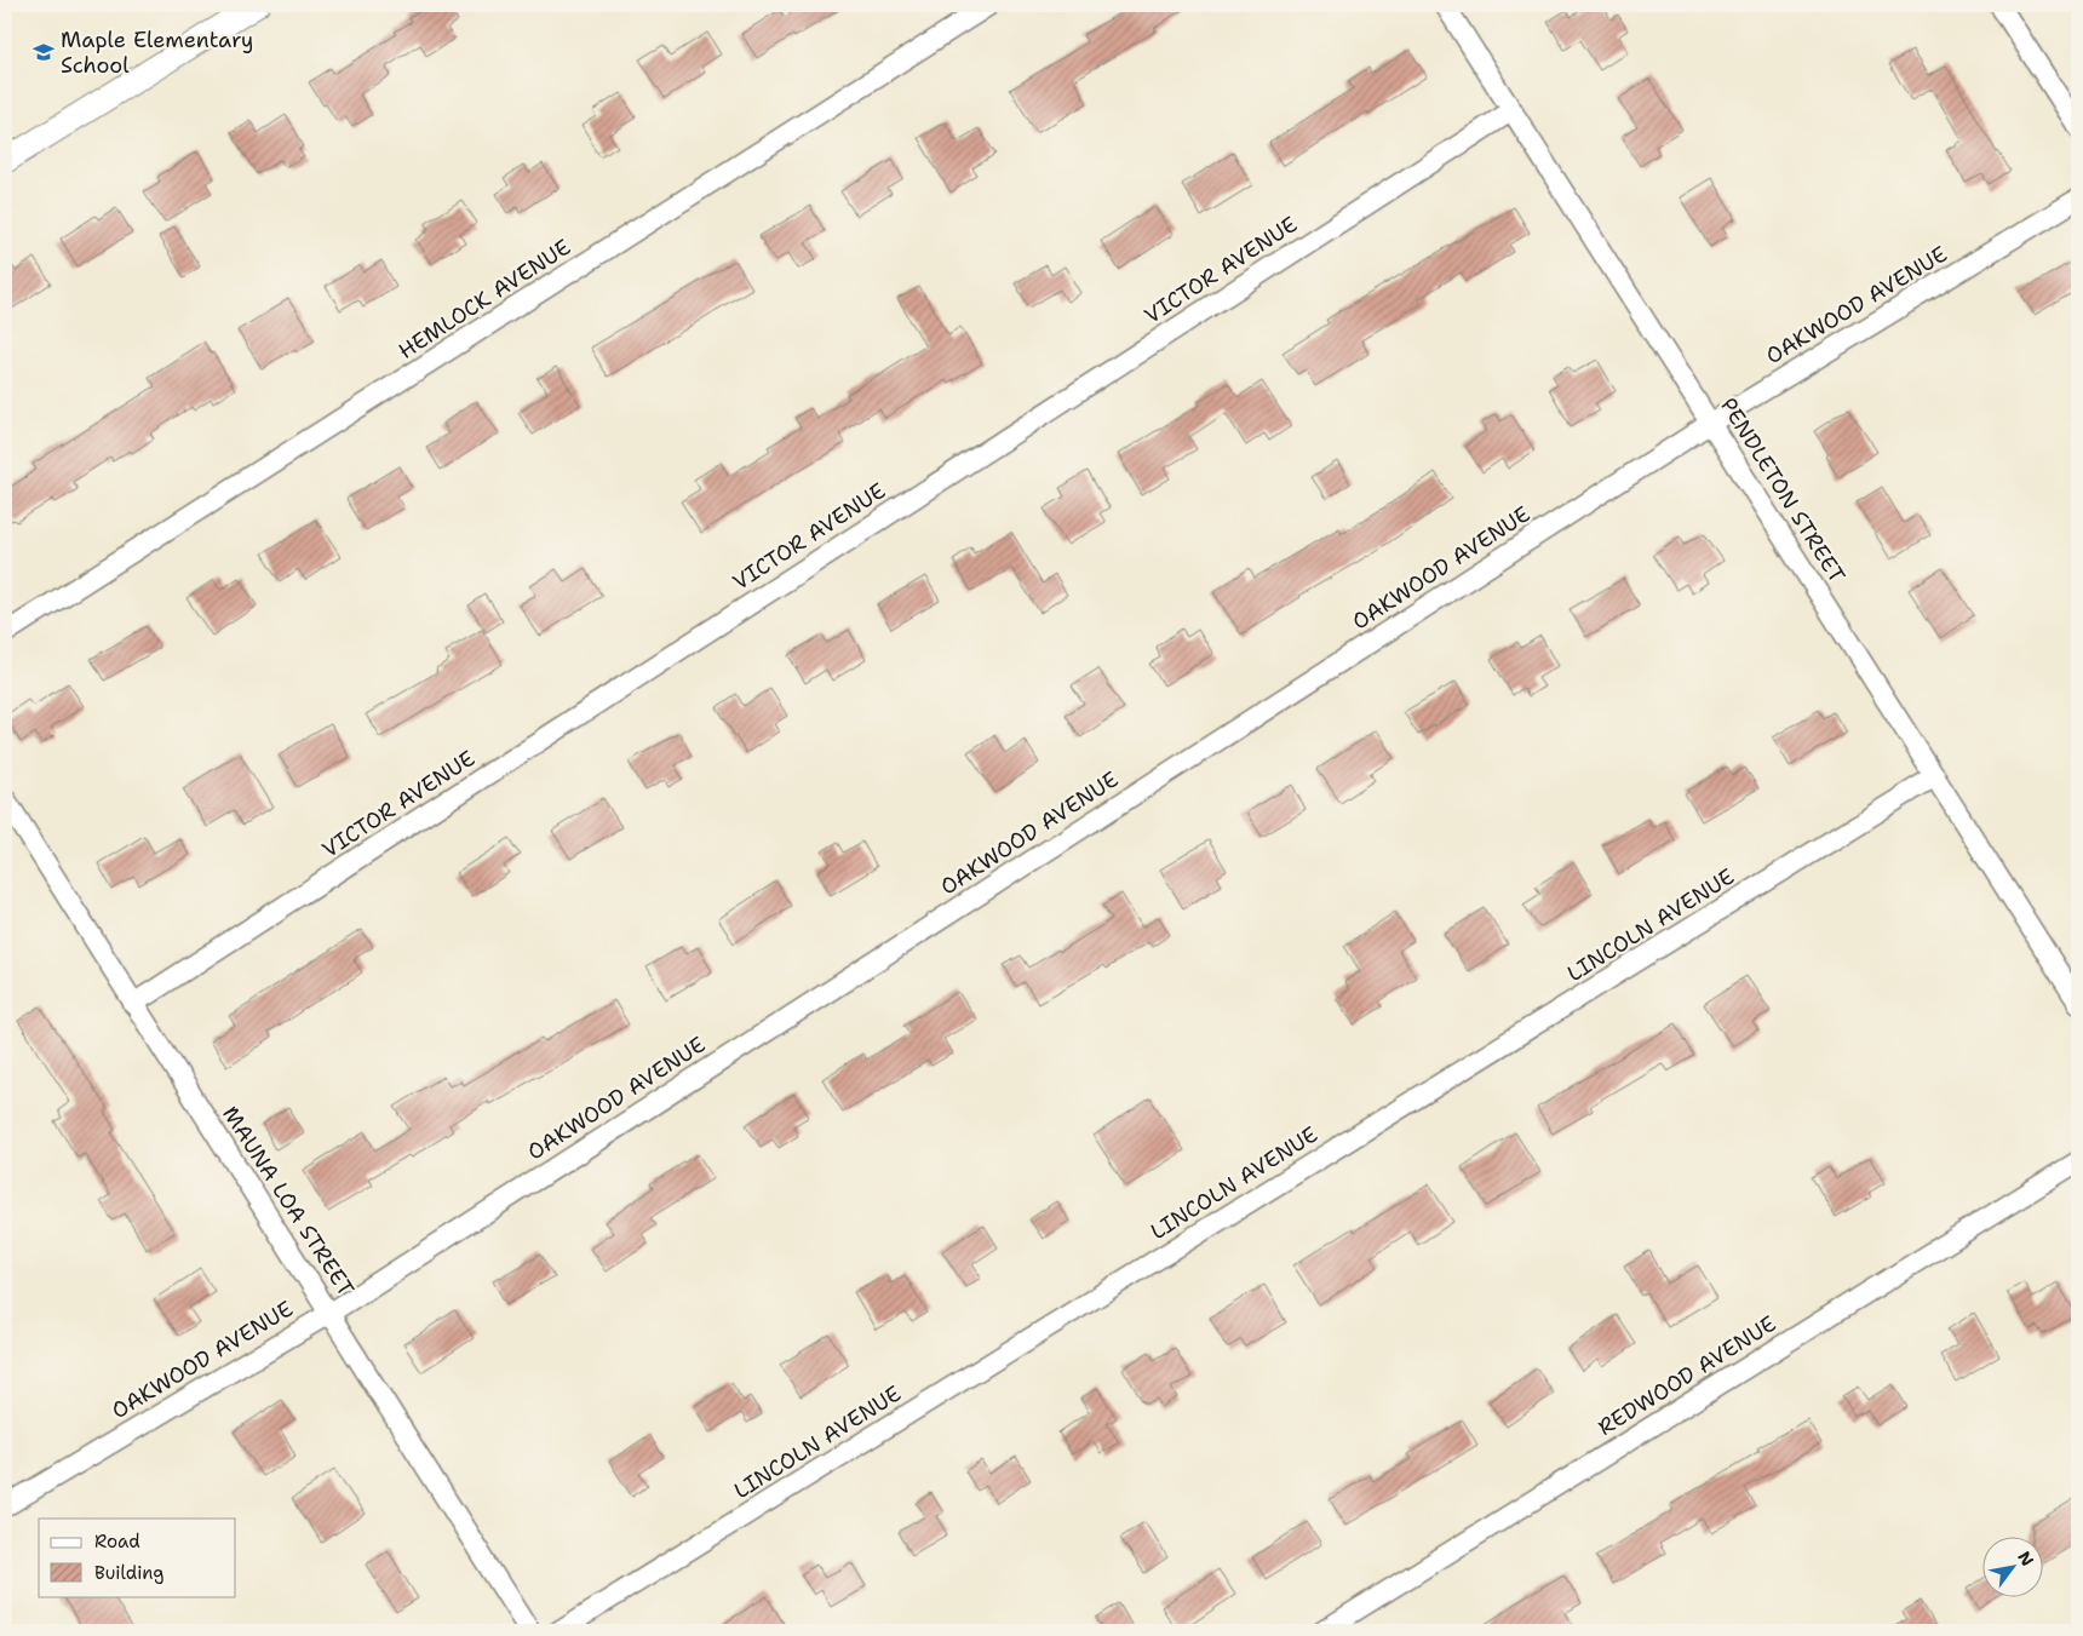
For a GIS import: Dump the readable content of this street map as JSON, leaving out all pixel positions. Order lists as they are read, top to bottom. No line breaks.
{"streets":{"street":["VICTOR AVENUE","HEMLOCK AVENUE","OAKWOOD AVENUE","PENDLETON STREET","LINCOLN AVENUE","MAUNA LOA STREET","REDWOOD AVENUE"]},"crossings":[["VICTOR AVENUE","PENDLETON STREET"],["VICTOR AVENUE","MAUNA LOA STREET"],["OAKWOOD AVENUE","PENDLETON STREET"],["OAKWOOD AVENUE","MAUNA LOA STREET"],["PENDLETON STREET","LINCOLN AVENUE"]],"places":{"school or university":["Maple Elementary School"]},"legend":["Road","Building"],"north":"top right"}
